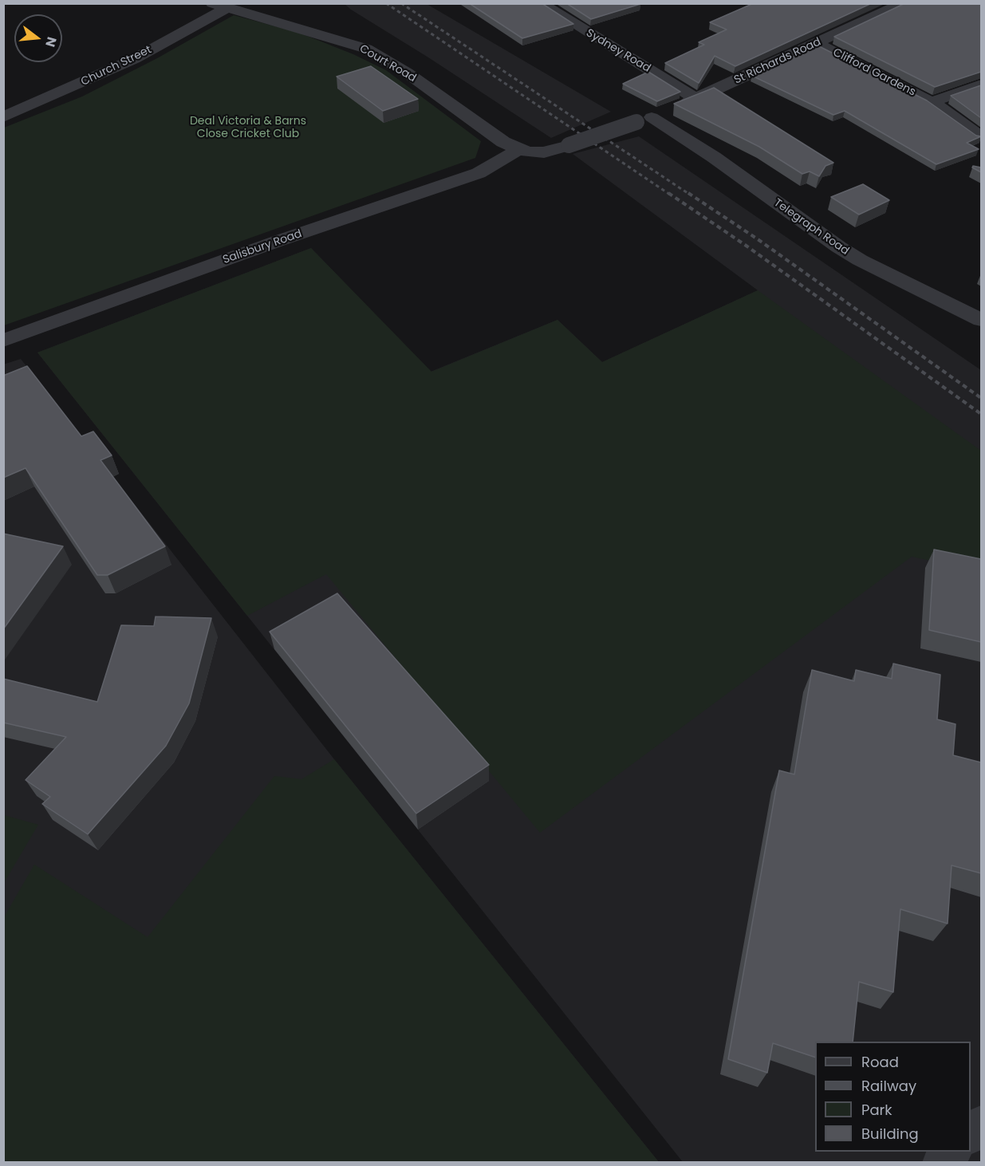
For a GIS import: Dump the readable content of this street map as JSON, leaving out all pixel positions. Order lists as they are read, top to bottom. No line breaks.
{"streets":{"street":["Sydney Road","St Richards Road","Court Road","Church Street","Clifford Gardens","Telegraph Road","Salisbury Road"]},"crossings":[["Sydney Road","St Richards Road"],["St Richards Road","Court Road"],["St Richards Road","Clifford Gardens"],["St Richards Road","Telegraph Road"],["St Richards Road","Salisbury Road"],["Court Road","Church Street"],["Court Road","Salisbury Road"]],"parks":["Deal Victoria & Barns Close Cricket Club"],"legend":["Road","Railway","Park","Building"],"north":"right"}
